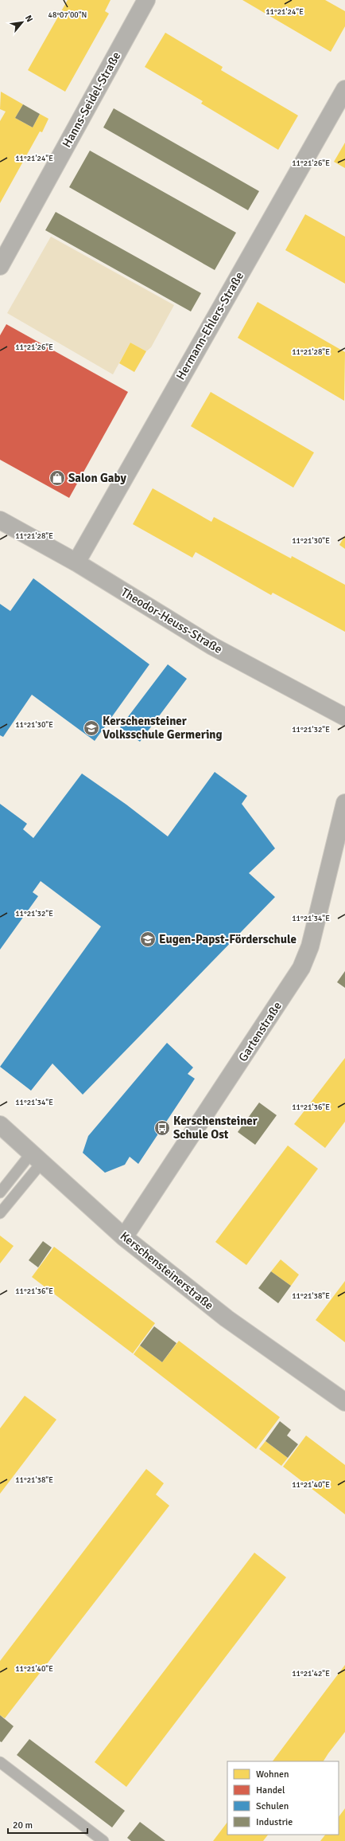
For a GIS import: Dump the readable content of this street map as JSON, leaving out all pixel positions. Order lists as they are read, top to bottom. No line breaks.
{"streets":{"street":["Hanns-Seidel-Straße","Hermann-Ehlers-Straße","Theodor-Heuss-Straße","Gartenstraße","Kerschensteinerstraße"]},"crossings":[["Hermann-Ehlers-Straße","Theodor-Heuss-Straße"],["Gartenstraße","Kerschensteinerstraße"]],"places":{"shop":["Salon Gaby"],"school or university":["Kerschensteiner Volksschule Germering","Eugen-Papst-Förderschule"],"bus stop":["Kerschensteiner Schule Ost"]},"legend":["Wohnen","Handel","Schulen","Industrie"],"scale_bar":"20 m","north":"top right","coordinates":["11°21'24\"E","48°07'00\"N","11°21'26\"E","11°21'28\"E","11°21'30\"E","11°21'32\"E","11°21'34\"E","11°21'36\"E","11°21'38\"E","11°21'40\"E","11°21'42\"E"]}
